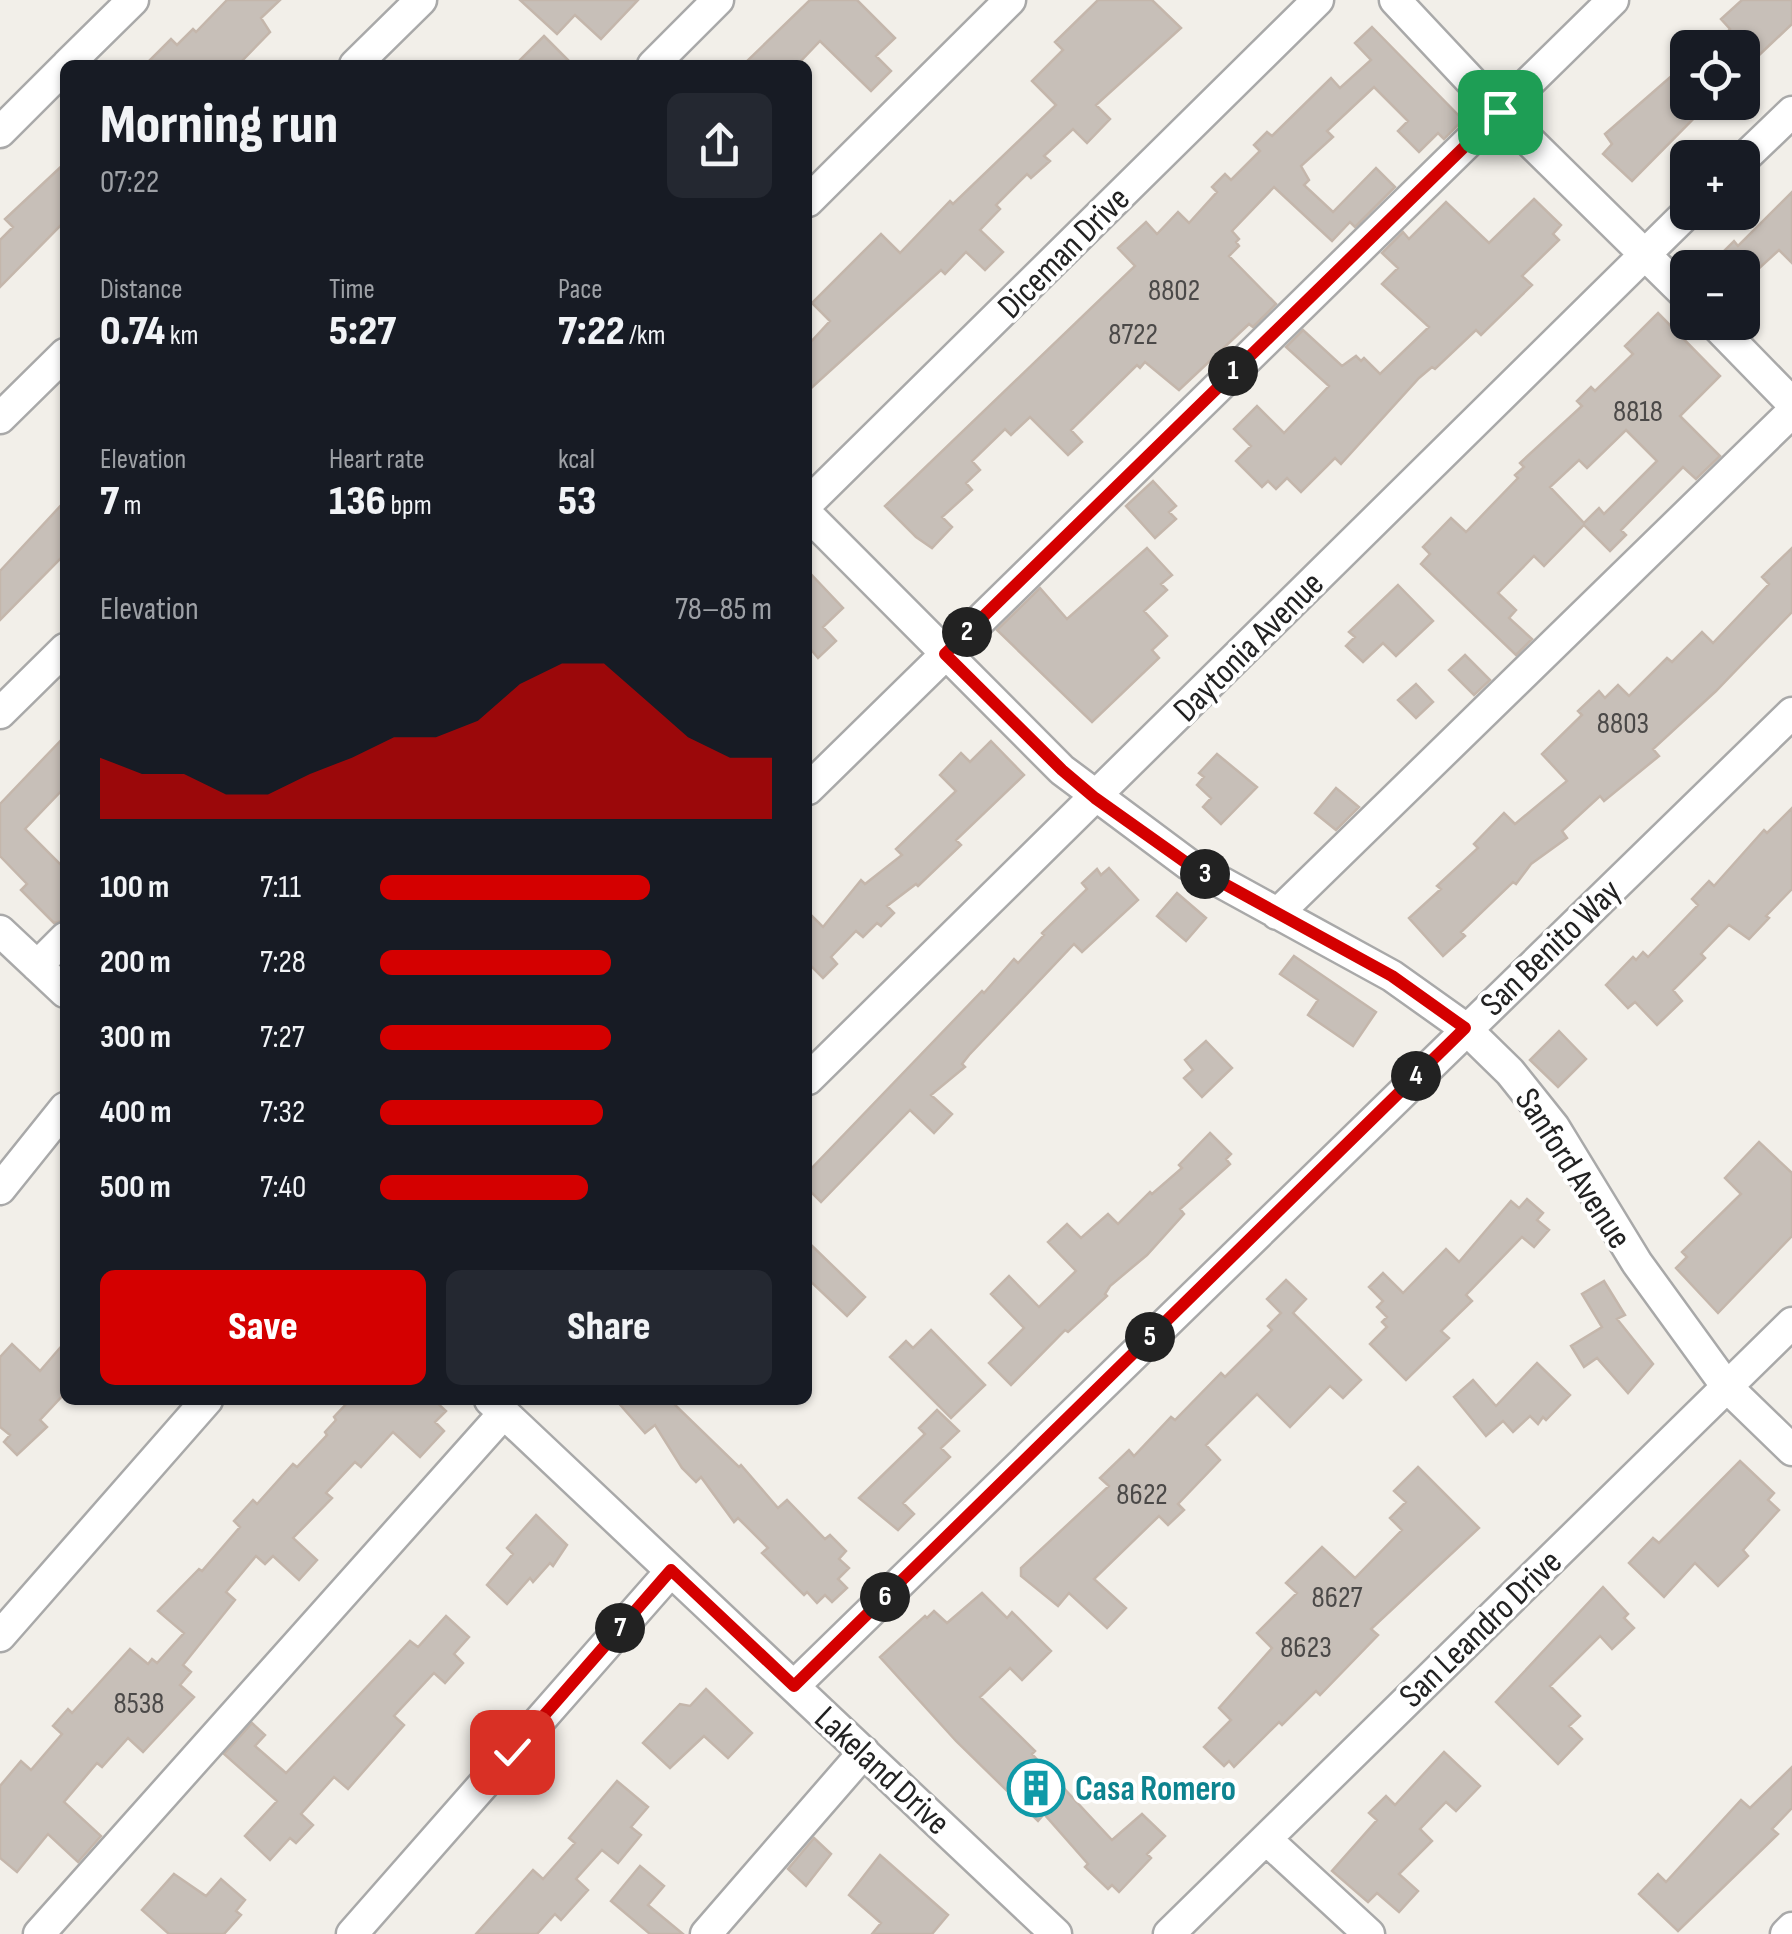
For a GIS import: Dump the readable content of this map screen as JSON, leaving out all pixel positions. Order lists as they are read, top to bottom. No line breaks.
{"streets":{"street":["Diceman Drive","Daytonia Avenue","San Benito Way","Sanford Avenue","San Leandro Drive","Lakeland Drive"]},"crossings":[["Daytonia Avenue","Sanford Avenue"],["San Benito Way","Sanford Avenue"],["San Benito Way","Lakeland Drive"],["Sanford Avenue","San Leandro Drive"]],"places":{"building":["Casa Romero"]},"house_numbers":["8802","8722","8818","8803","8622","8627","8623","8538"],"page":{"map_buttons":["+","−"],"heading":["Morning run","07:22"],"stats":[["Distance","0.74 km"],["Time","5:27"],["Pace","7:22 /km"],["Elevation","7 m"],["Heart rate","136 bpm"],["kcal","53"]],"pins":["1","2","3","4","5","6","7"],"chart":["Elevation","78–85 m"],"list":[{"name":"100 m","note":"7:11"},{"name":"200 m","note":"7:28"},{"name":"300 m","note":"7:27"},{"name":"400 m","note":"7:32"},{"name":"500 m","note":"7:40"}],"buttons":["Save","Share"]}}
